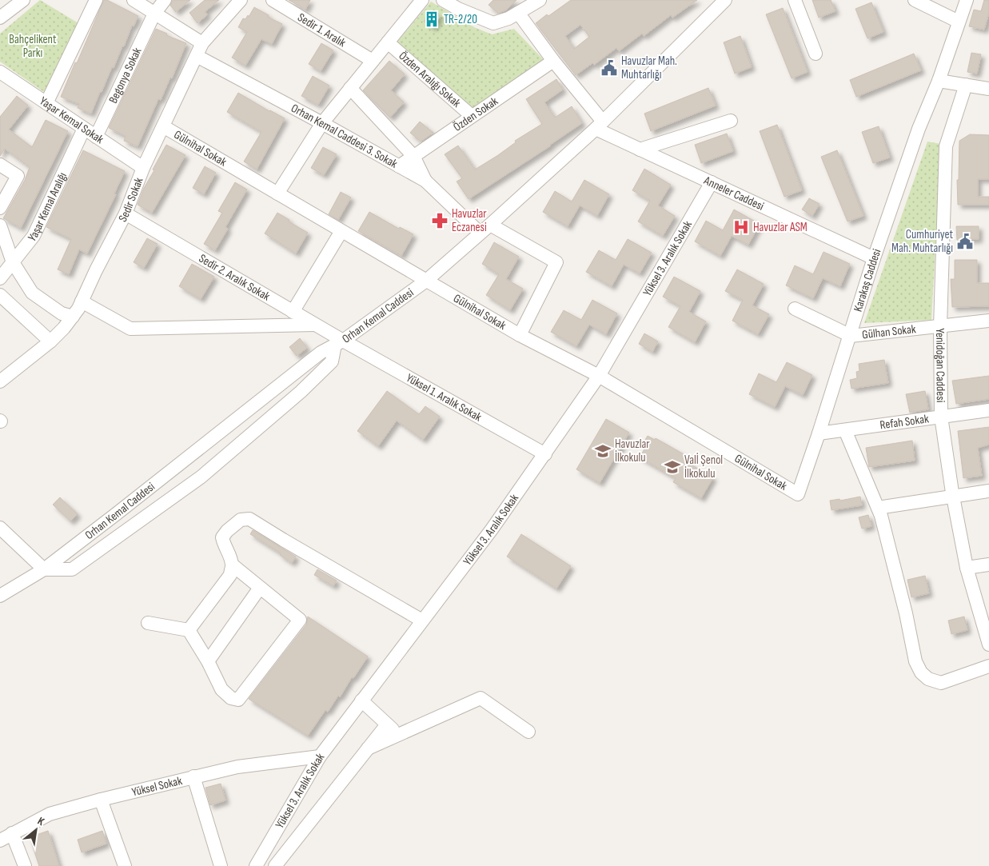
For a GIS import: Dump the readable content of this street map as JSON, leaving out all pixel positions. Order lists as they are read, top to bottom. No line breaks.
{"streets":{"street":["Sedir 1. Aralık","Begonya Sokak","Özden Aralığı Sokak","Özden Sokak","Yaşar Kemal Sokak","Orhan Kemal Caddesi 3. Sokak","Gülnihal Sokak","Anneler Caddesi","Sedir Sokak","Yaşar Kemal Aralığı","Yüksel 3. Aralık Sokak","Sedir 2. Aralık Sokak","Karakaş Caddesi","Orhan Kemal Caddesi","Gülhan Sokak","Yenidoğan Caddesi","Yüksel 1. Aralık Sokak","Refah Sokak","Yüksel Sokak"]},"crossings":[["Begonya Sokak","Yaşar Kemal Sokak"],["Özden Aralığı Sokak","Özden Sokak"],["Özden Sokak","Orhan Kemal Caddesi 3. Sokak"],["Yaşar Kemal Sokak","Sedir Sokak"],["Yaşar Kemal Sokak","Yaşar Kemal Aralığı"],["Orhan Kemal Caddesi 3. Sokak","Sedir Sokak"],["Orhan Kemal Caddesi 3. Sokak","Orhan Kemal Caddesi"],["Gülnihal Sokak","Sedir Sokak"],["Gülnihal Sokak","Yüksel 3. Aralık Sokak"],["Gülnihal Sokak","Karakaş Caddesi"],["Gülnihal Sokak","Orhan Kemal Caddesi"],["Anneler Caddesi","Yüksel 3. Aralık Sokak"],["Anneler Caddesi","Karakaş Caddesi"],["Anneler Caddesi","Orhan Kemal Caddesi"],["Sedir Sokak","Sedir 2. Aralık Sokak"],["Yüksel 3. Aralık Sokak","Yüksel 1. Aralık Sokak"],["Yüksel 3. Aralık Sokak","Yüksel Sokak"],["Sedir 2. Aralık Sokak","Orhan Kemal Caddesi"],["Sedir 2. Aralık Sokak","Yüksel 1. Aralık Sokak"],["Karakaş Caddesi","Gülhan Sokak"],["Karakaş Caddesi","Refah Sokak"],["Orhan Kemal Caddesi","Yüksel 1. Aralık Sokak"],["Gülhan Sokak","Yenidoğan Caddesi"],["Yenidoğan Caddesi","Refah Sokak"]],"parks":["Bahçelikent Parkı"],"places":{"building":["TR-2/20"],"public building":["Havuzlar Mah. Muhtarlığı","Cumhuriyet Mah. Muhtarlığı"],"pharmacy":["Havuzlar Eczanesi"],"hospital":["Havuzlar ASM"],"school or university":["Havuzlar İlkokulu","Valİ Şenol İlkokulu"]},"north":"top right"}
